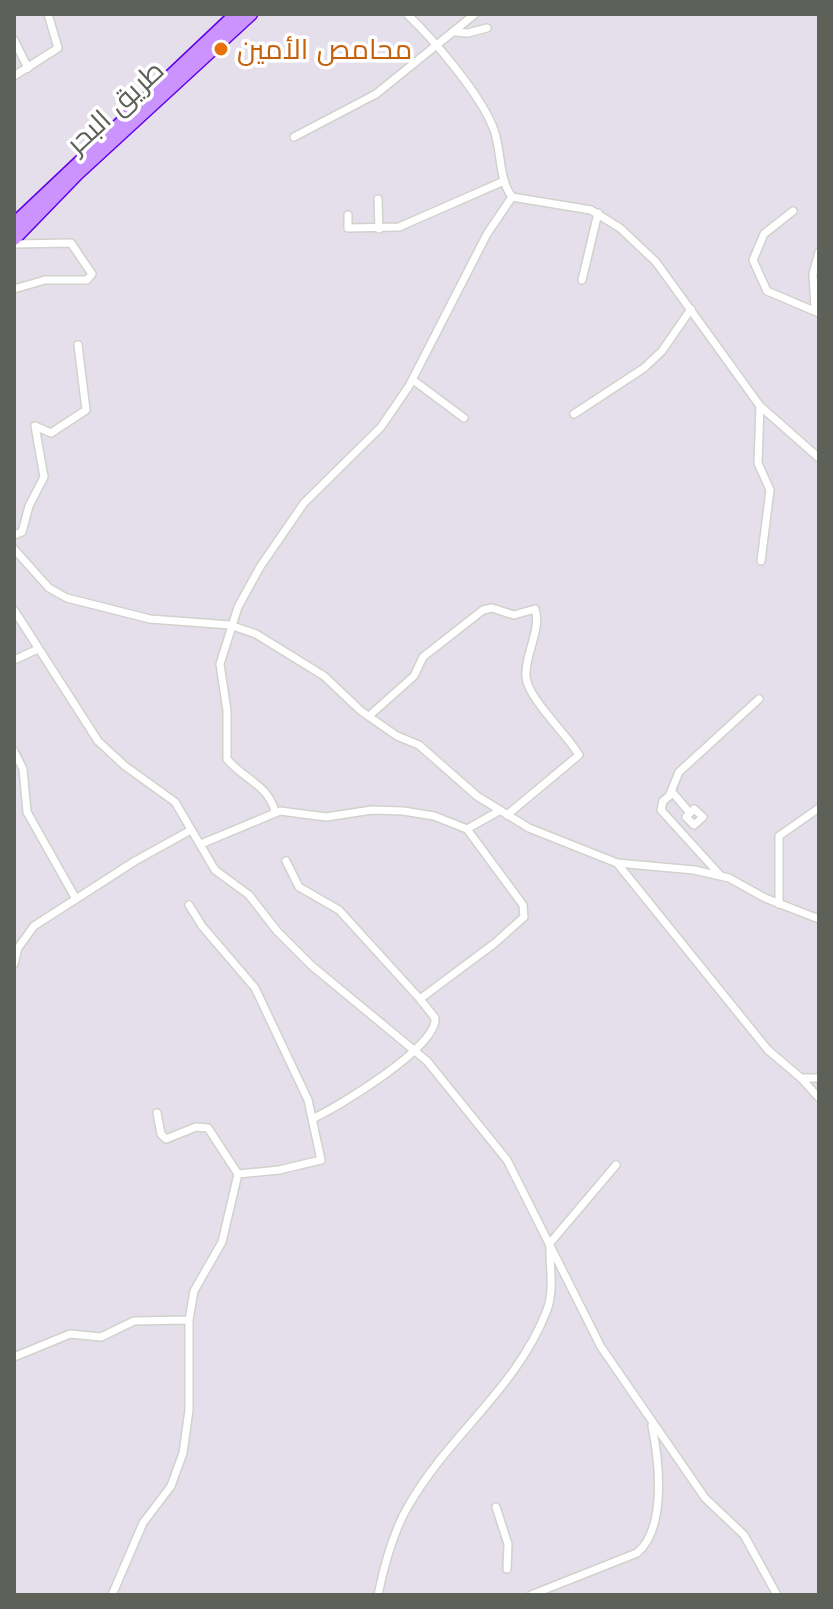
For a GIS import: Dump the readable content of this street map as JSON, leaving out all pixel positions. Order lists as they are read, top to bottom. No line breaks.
{"streets":{"highway":["طريق البحر"]},"places":["محامص الأمين"]}
